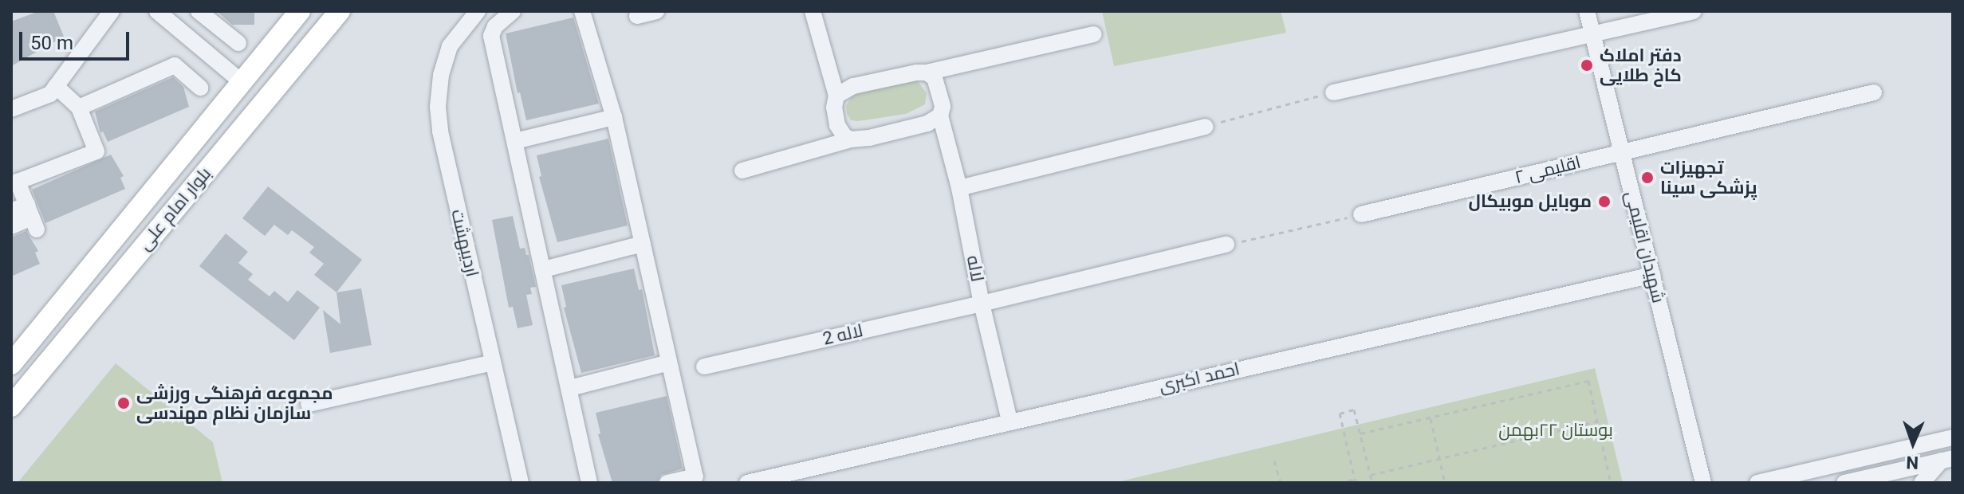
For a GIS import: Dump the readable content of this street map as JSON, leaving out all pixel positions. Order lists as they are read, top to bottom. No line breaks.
{"streets":{"main road":["بلوار امام علی"],"street":["اقلیمی ۲","اردیبهشت","شهیدان اقلیمی","لاله","لاله 2","احمد اکبری"]},"crossings":[["اقلیمی ۲","شهیدان اقلیمی"],["شهیدان اقلیمی","احمد اکبری"],["لاله","لاله 2"],["لاله","احمد اکبری"]],"parks":["بوستان ۲۲بهمن"],"places":["دفتر املاک کاخ طلایی","تجهیزات پزشکی سینا","موبایل موبیکال","مجموعه فرهنگی ورزشی سازمان نظام مهندسی"],"scale_bar":"50 m","north":"bottom"}
